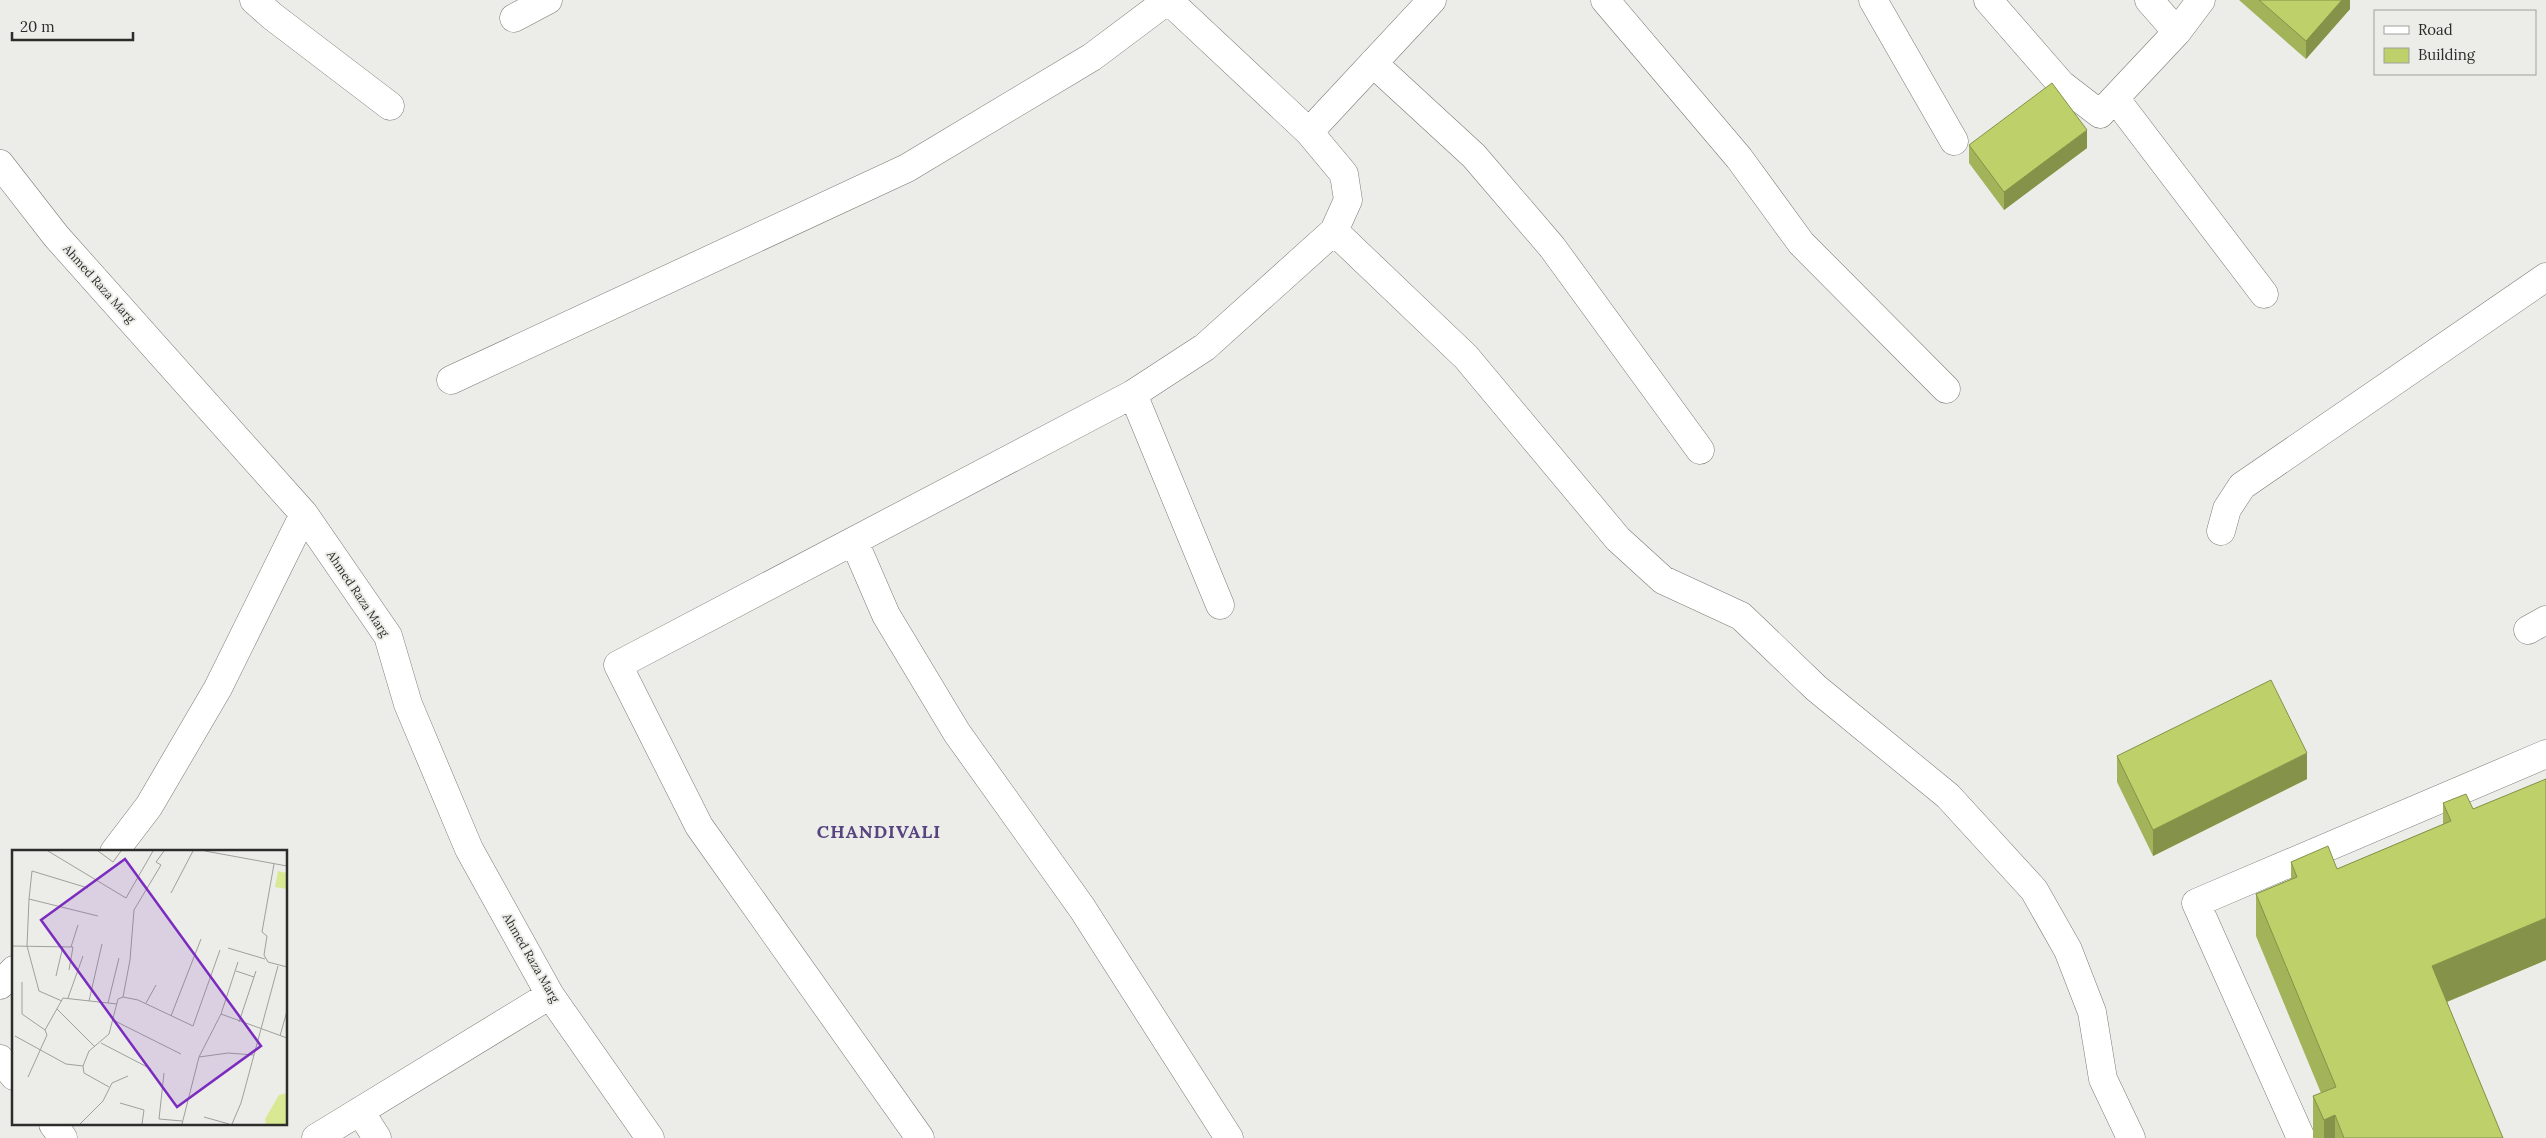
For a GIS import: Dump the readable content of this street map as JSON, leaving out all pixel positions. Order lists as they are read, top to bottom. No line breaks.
{"streets":{"street":["Ahmed Raza Marg"]},"districts":["CHANDIVALI"],"legend":["Road","Building"],"scale_bar":"20 m"}
